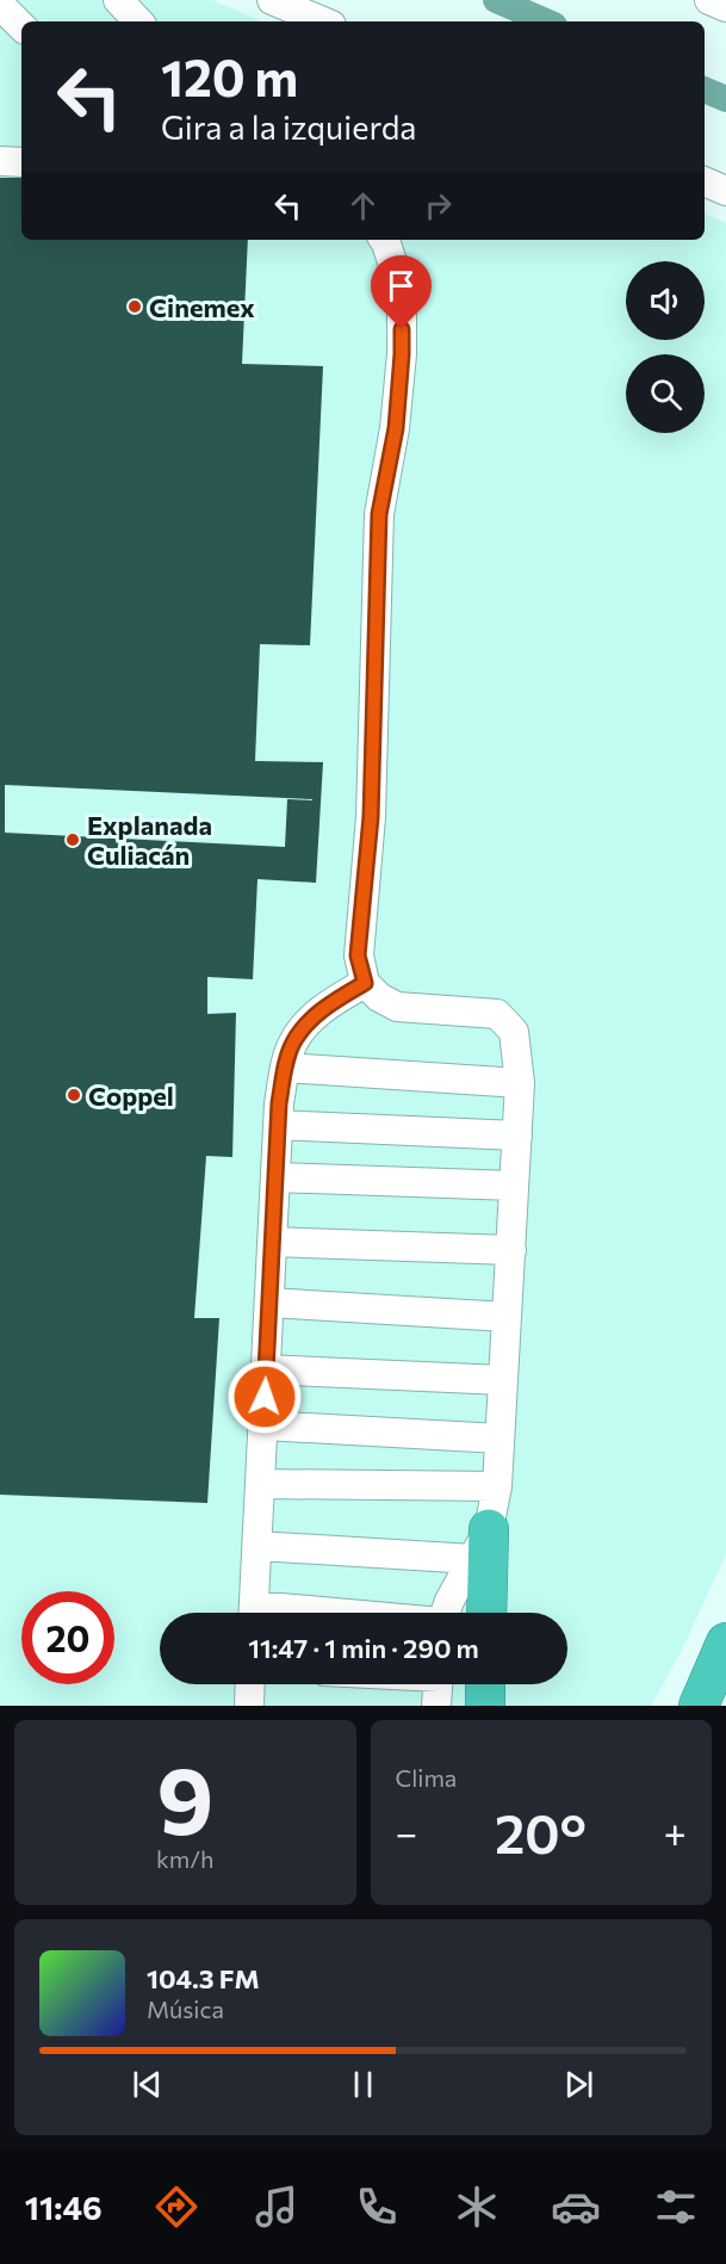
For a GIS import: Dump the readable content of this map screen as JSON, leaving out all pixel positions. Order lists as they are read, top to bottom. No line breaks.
{"places":["Cinemex","Explanada Culiacán","Coppel"],"page":{"turn":["120 m","Gira a la izquierda"],"limit":"20","trip":"11:47 · 1 min · 290 m","tile":[["9","km/h"],"Clima"],"heat":["−","20°","+"],"song":["104.3 FM","Música"],"tabs":"11:46"}}
